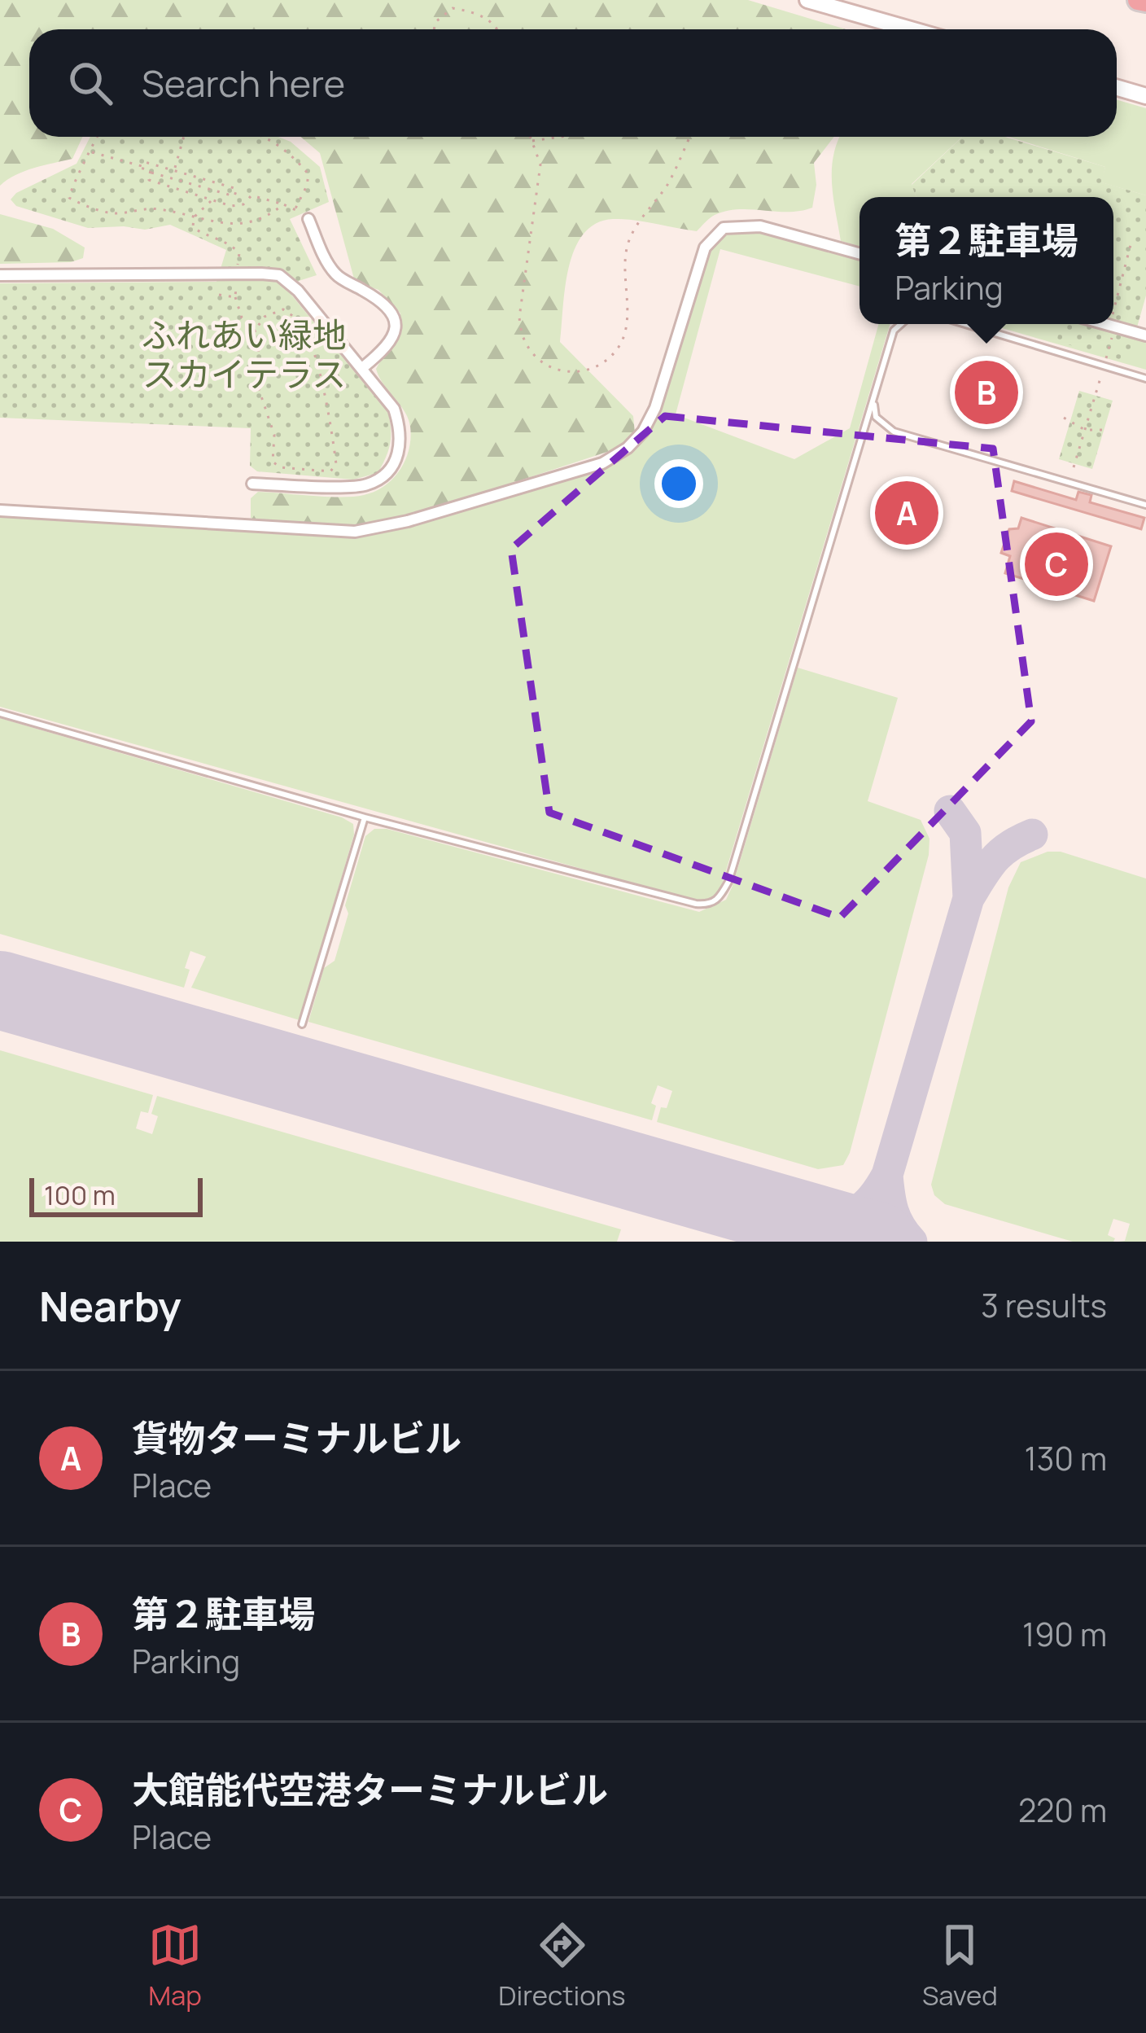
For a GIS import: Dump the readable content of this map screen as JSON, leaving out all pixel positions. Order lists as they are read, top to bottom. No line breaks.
{"parks":["ふれあい緑地 スカイテラス"],"scale_bar":"100 m","page":{"search":"Search here","popup":["第２駐車場","Parking"],"pins":["B","A","C"],"scale":"100 m","heading":["Nearby","3 results"],"list":[{"mark":"A","name":"貨物ターミナルビル","note":"Place","value":"130 m"},{"mark":"B","name":"第２駐車場","note":"Parking","value":"190 m"},{"mark":"C","name":"大館能代空港ターミナルビル","note":"Place","value":"220 m"}],"nav":["Map","Directions","Saved"]}}
